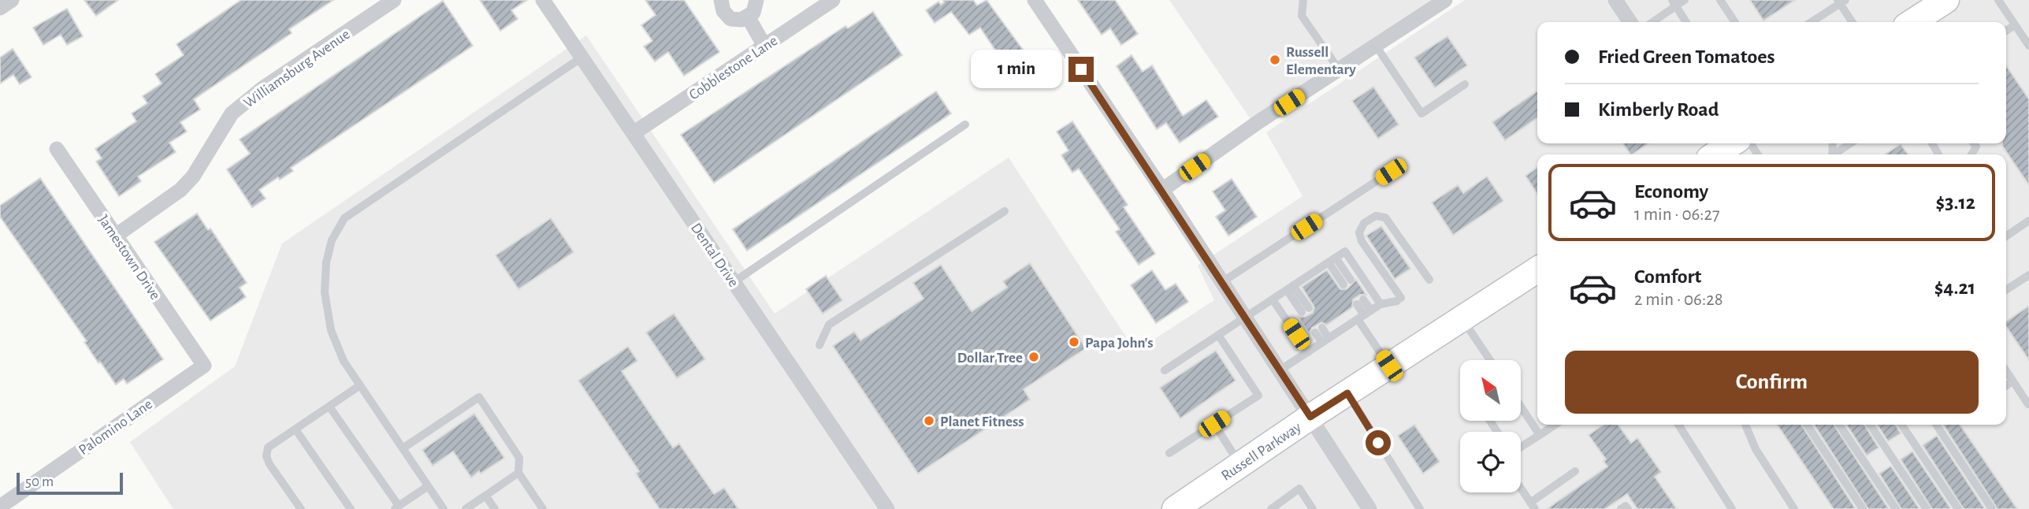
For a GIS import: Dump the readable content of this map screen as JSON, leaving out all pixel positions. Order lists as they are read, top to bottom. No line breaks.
{"streets":{"main road":["Russell Parkway"],"street":["Cobblestone Lane","Williamsburg Avenue","Dental Drive","Jamestown Drive","Palomino Lane"]},"crossings":[["Cobblestone Lane","Dental Drive"],["Williamsburg Avenue","Jamestown Drive"],["Jamestown Drive","Palomino Lane"]],"places":["Russell Elementary","Papa John's","Dollar Tree","Planet Fitness"],"scale_bar":"50 m","north":"top left","page":{"banner":["Fried Green Tomatoes","Kimberly Road"],"bubble":"1 min","list":[{"name":"Economy","note":"1 min · 06:27","value":"$3.12"},{"name":"Comfort","note":"2 min · 06:28","value":"$4.21"}],"buttons":"Confirm","scale":"50 m"}}
